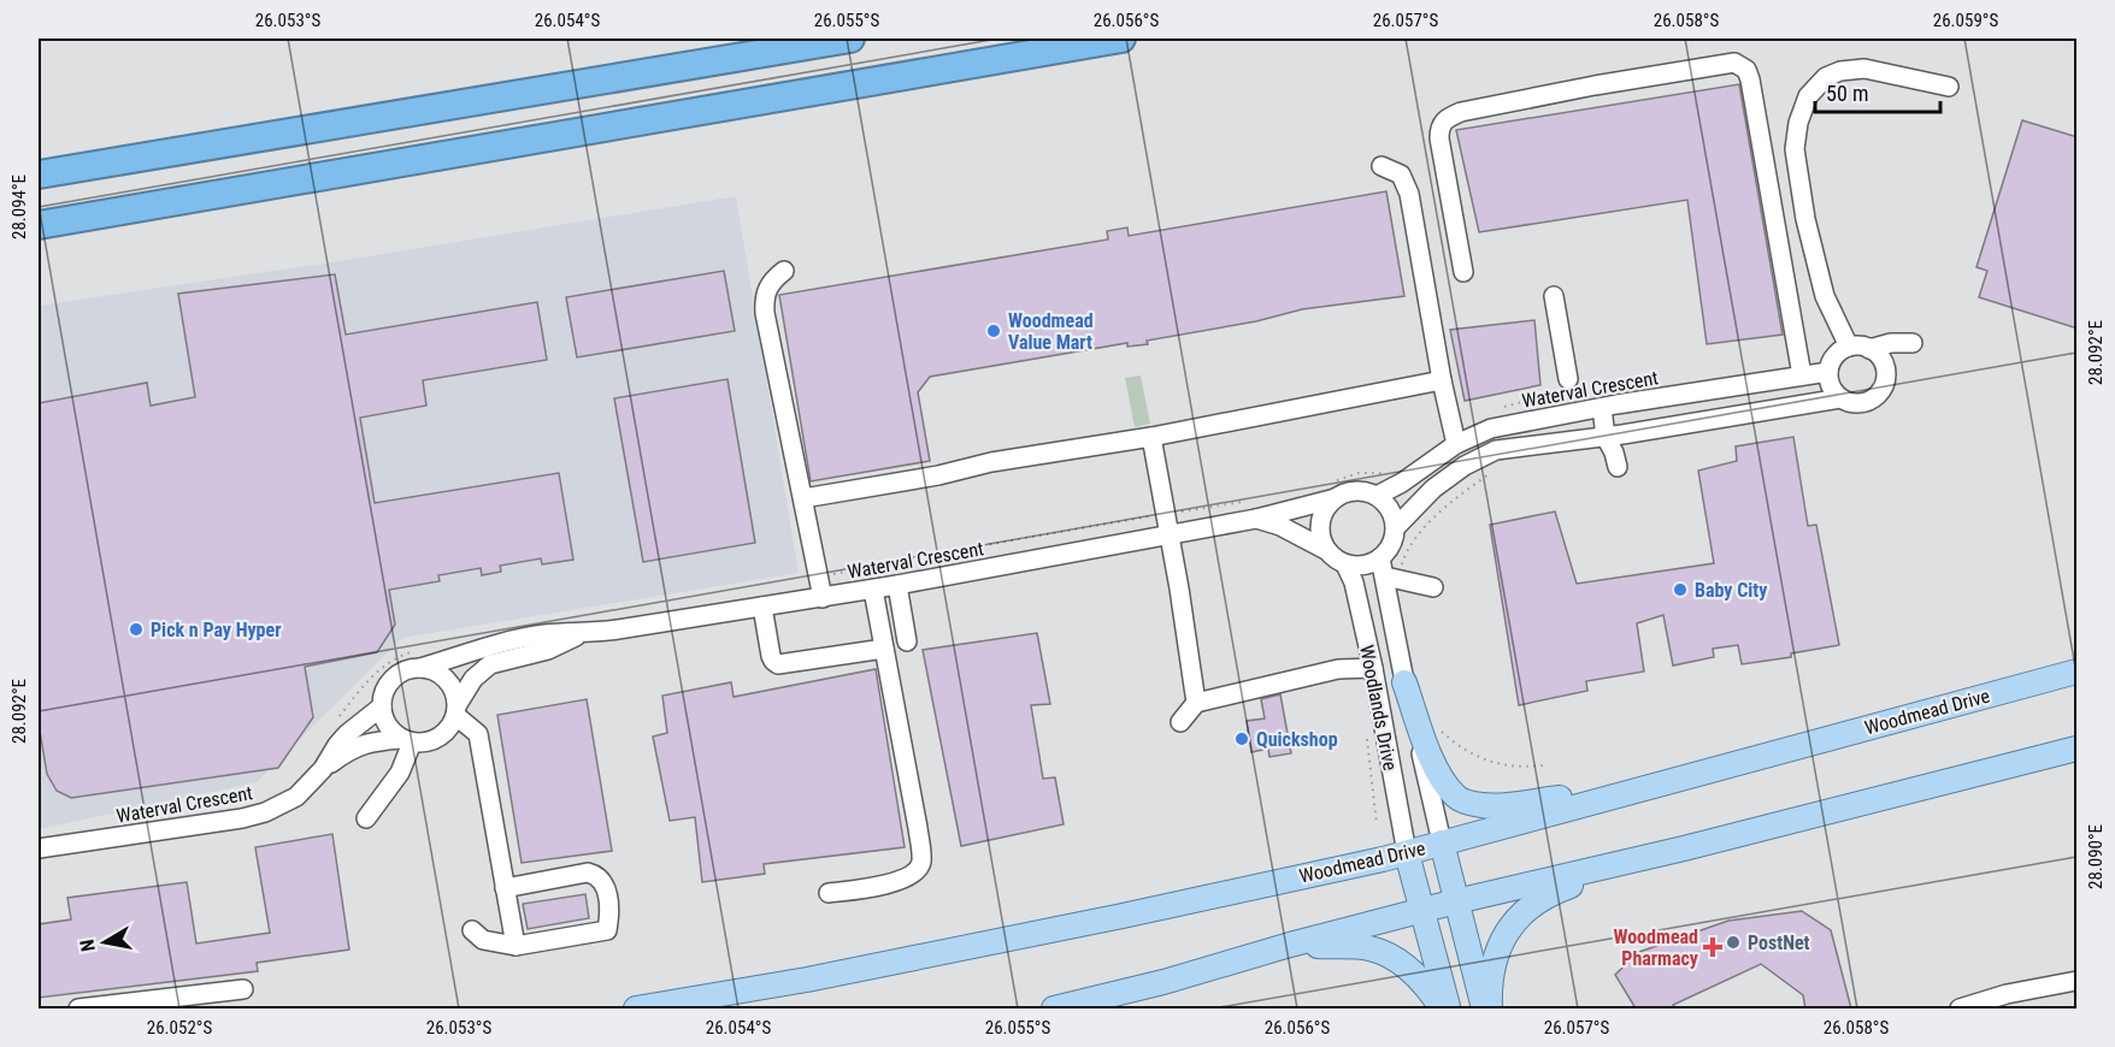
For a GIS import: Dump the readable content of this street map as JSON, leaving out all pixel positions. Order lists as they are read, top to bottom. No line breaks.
{"streets":{"main road":["Woodmead Drive"],"street":["Waterval Crescent","Woodlands Drive"]},"crossings":[["Waterval Crescent","Woodlands Drive"],["Woodlands Drive","Woodmead Drive"]],"places":{"other":["Woodmead Value Mart","Baby City","Pick n Pay Hyper","Quickshop","PostNet"],"health":["Woodmead Pharmacy"]},"scale_bar":"50 m","north":"left","coordinates":["26.053°S","26.054°S","26.055°S","26.056°S","26.057°S","26.058°S","26.059°S","28.094°E","28.092°E","28.090°E","26.052°S"]}
